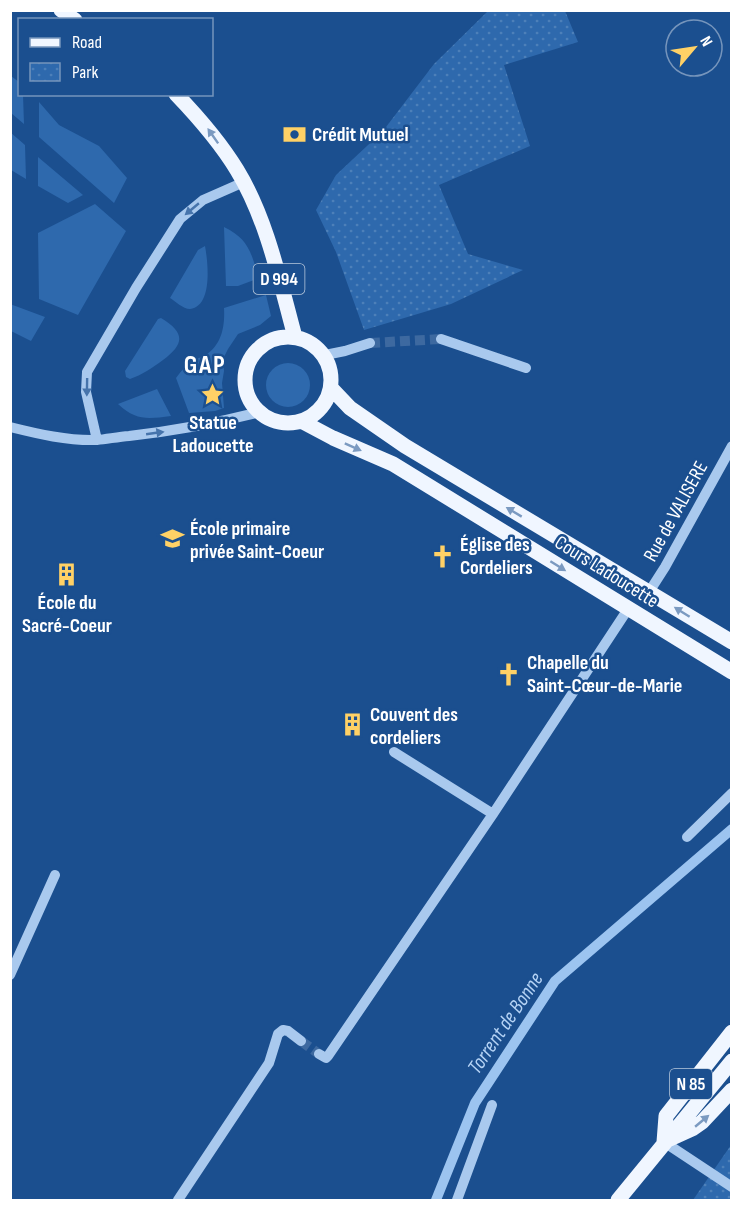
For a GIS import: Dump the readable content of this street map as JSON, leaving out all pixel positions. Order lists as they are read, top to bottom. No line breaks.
{"streets":{"main road":["D 994","Cours Ladoucette","N 85"],"street":["Rue de VALISERE"]},"crossings":[["D 994","Cours Ladoucette"],["Rue de VALISERE","Cours Ladoucette"]],"districts":["GAP"],"water":["Torrent de Bonne"],"places":{"bank":["Crédit Mutuel"],"place":["Statue Ladoucette"],"school or university":["École primaire privée Saint-Coeur"],"church":["Église des Cordeliers","Chapelle du Saint-Cœur-de-Marie"],"building":["École du Sacré-Coeur","Couvent des cordeliers"]},"legend":["Road","Park"],"north":"top right"}
